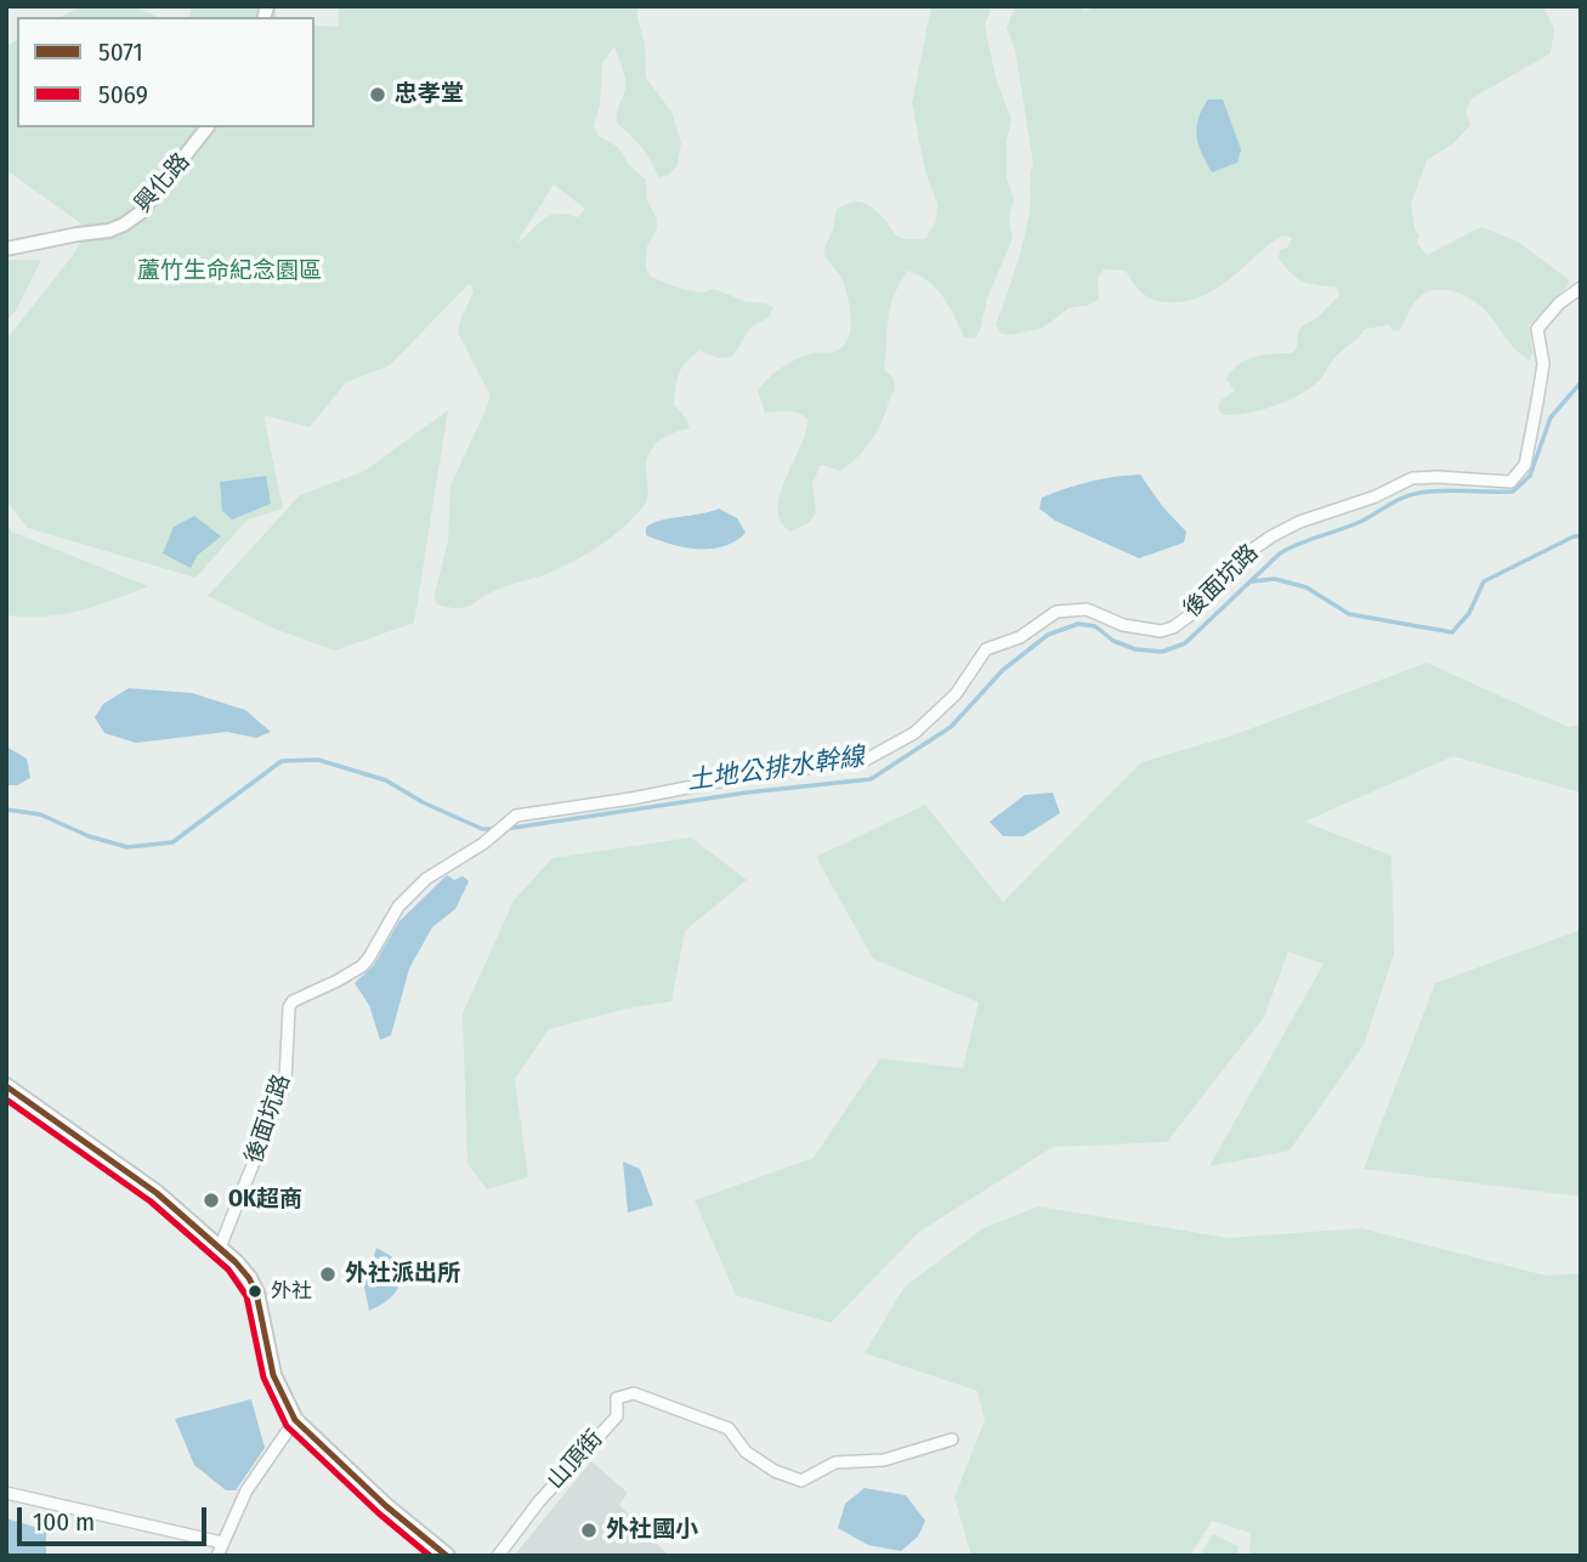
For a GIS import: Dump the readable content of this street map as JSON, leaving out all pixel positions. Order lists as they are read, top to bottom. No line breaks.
{"streets":{"street":["興化路","後面坑路","山頂街"]},"water":["土地公排水幹線"],"parks":["蘆竹生命紀念園區"],"places":["忠孝堂","OK超商","外社派出所","外社","外社國小"],"lines":["transit line 5071","transit line 5069"],"legend":["5071","5069"],"scale_bar":"100 m"}
